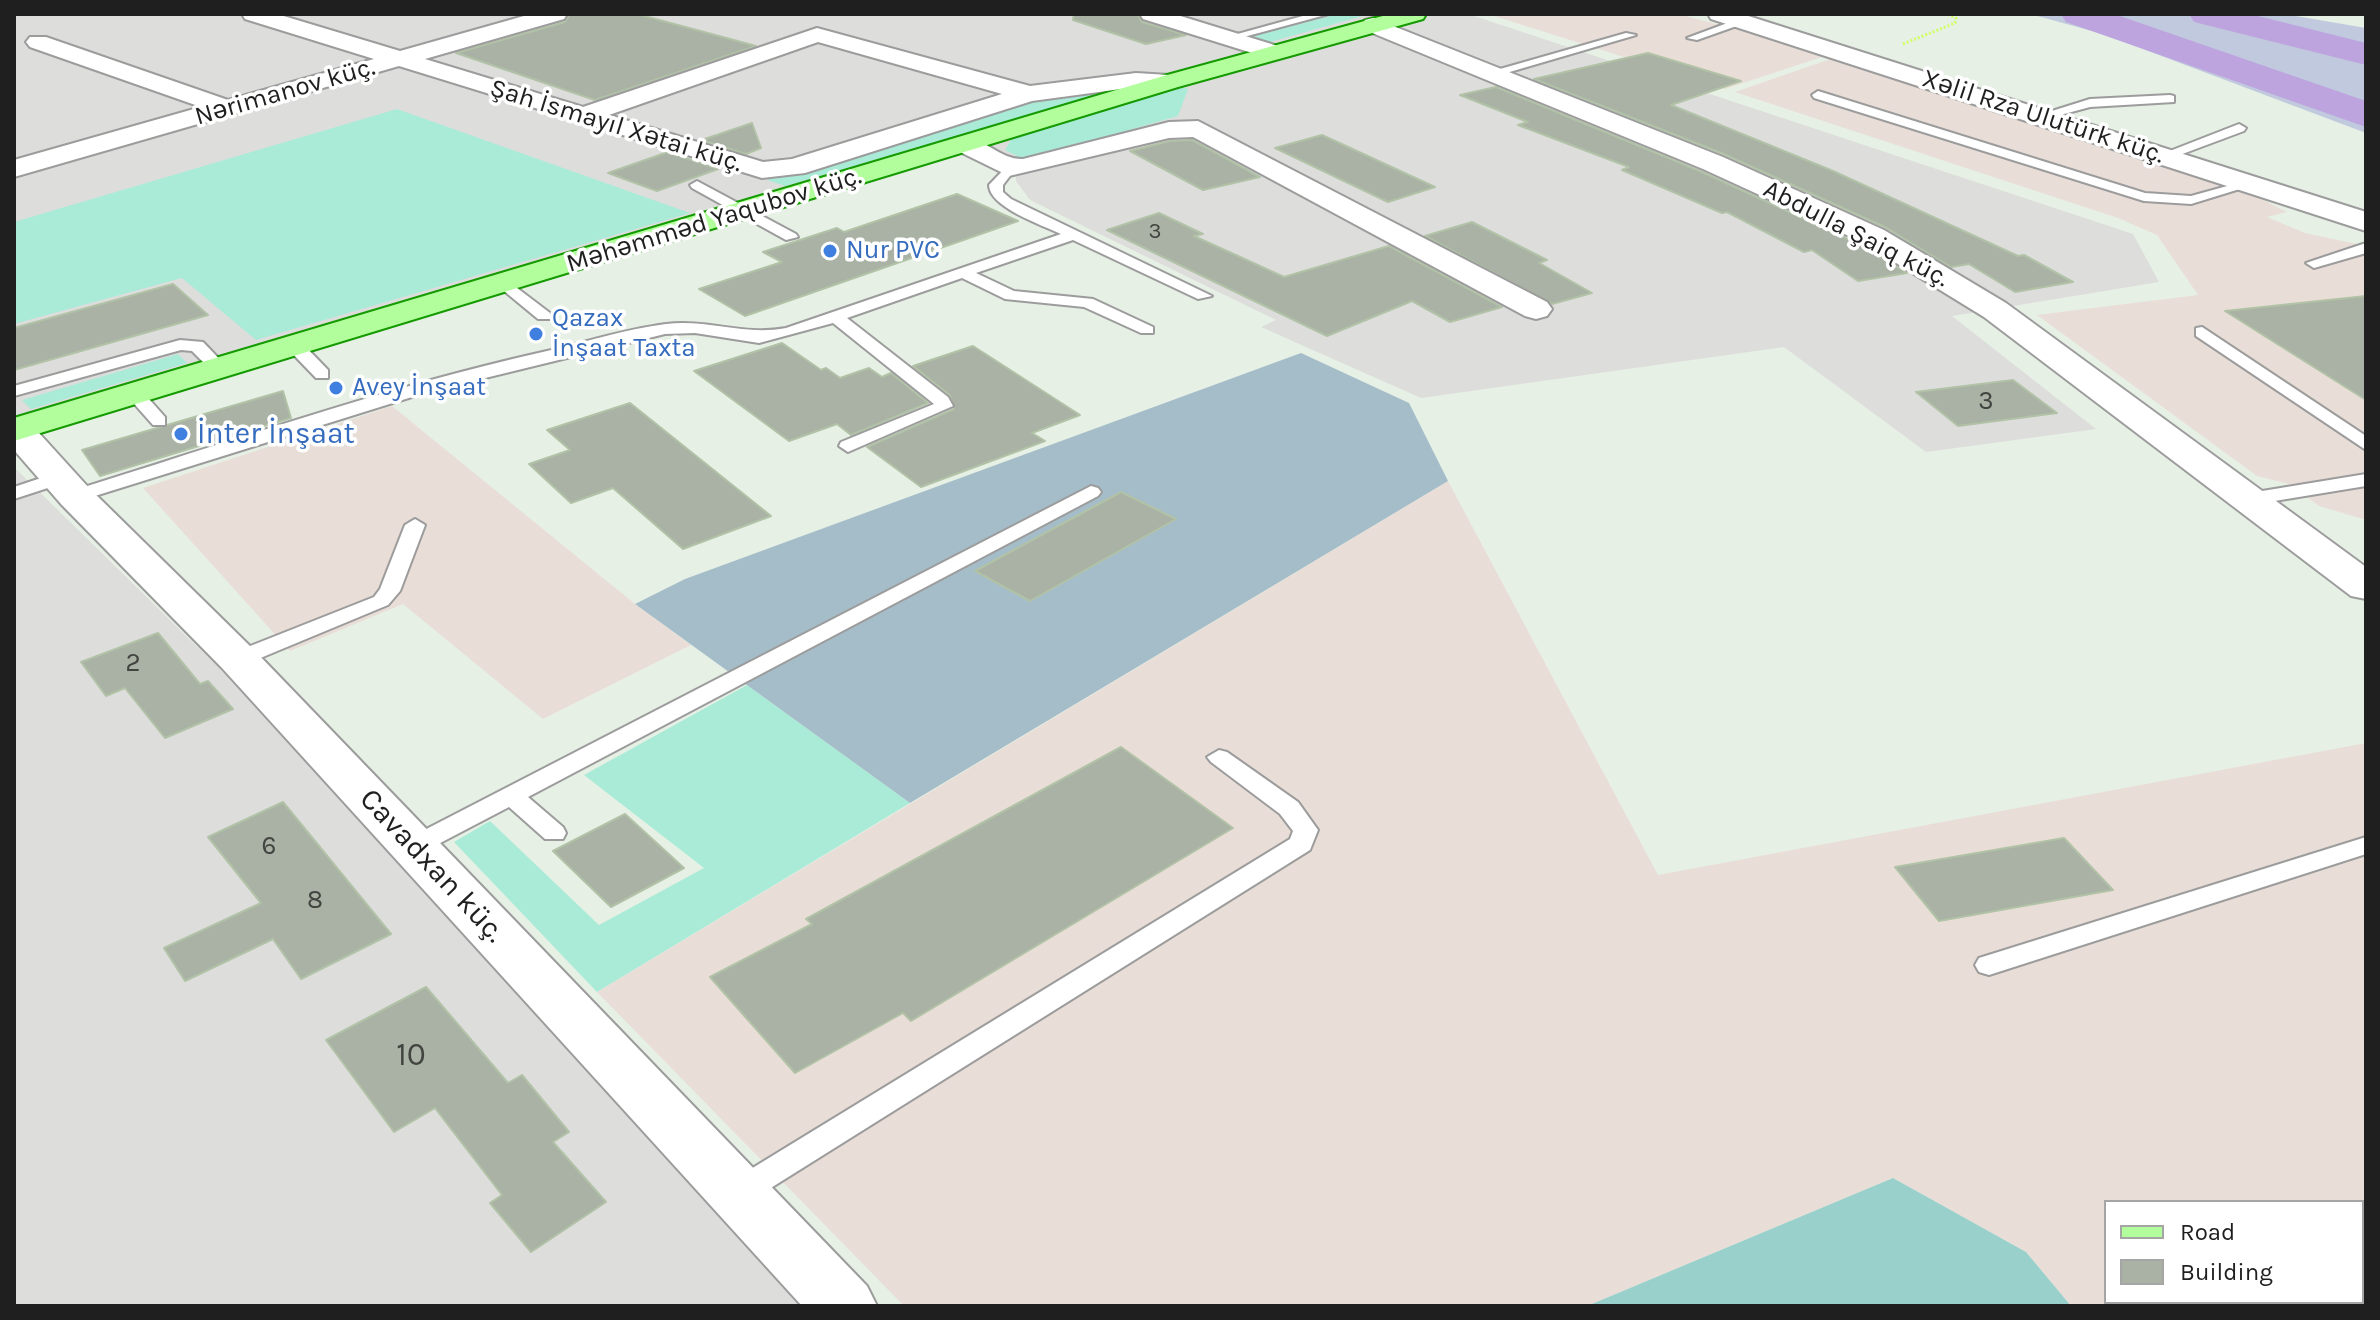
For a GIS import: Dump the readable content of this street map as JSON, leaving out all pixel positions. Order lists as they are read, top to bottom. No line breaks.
{"streets":{"main road":["Məhəmməd Yaqubov küç."],"street":["Nərimanov küç.","Xəlil Rza Ulutürk küç.","Şah İsmayıl Xətai küç.","Abdulla Şaiq küç.","Cavadxan küç."]},"crossings":[["Nərimanov küç.","Şah İsmayıl Xətai küç."],["Şah İsmayıl Xətai küç.","Məhəmməd Yaqubov küç."],["Məhəmməd Yaqubov küç.","Abdulla Şaiq küç."],["Məhəmməd Yaqubov küç.","Cavadxan küç."]],"places":["Nur PVC","Qazax İnşaat Taxta","Avey İnşaat","İnter İnşaat"],"house_numbers":["3","3","2","6","8","10"],"legend":["Road","Building"]}
